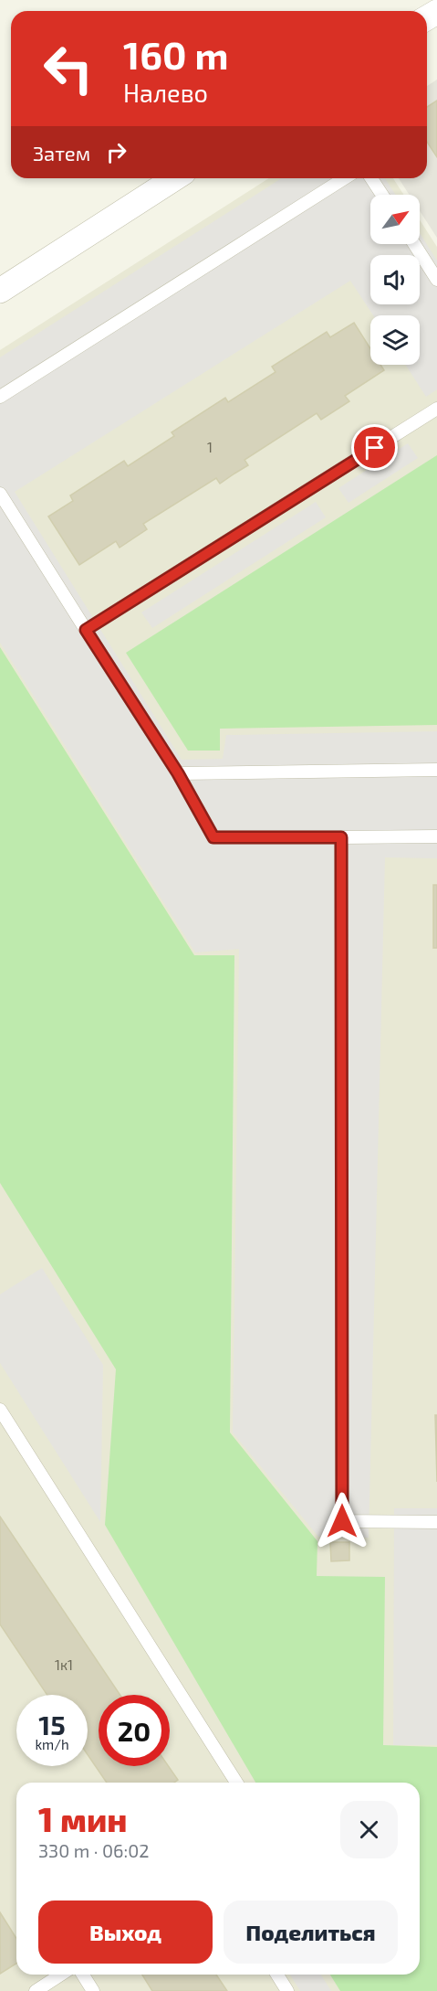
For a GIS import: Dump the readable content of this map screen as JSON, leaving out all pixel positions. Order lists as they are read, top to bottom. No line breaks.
{"house_numbers":["1","1к1"],"north":"top right","page":{"turn":["160 m","Налево"],"then":"Затем","speed":"15 km/h","limit":"20","heading":["1 мин","330 m · 06:02"],"buttons":["Выход","Поделиться"]}}
